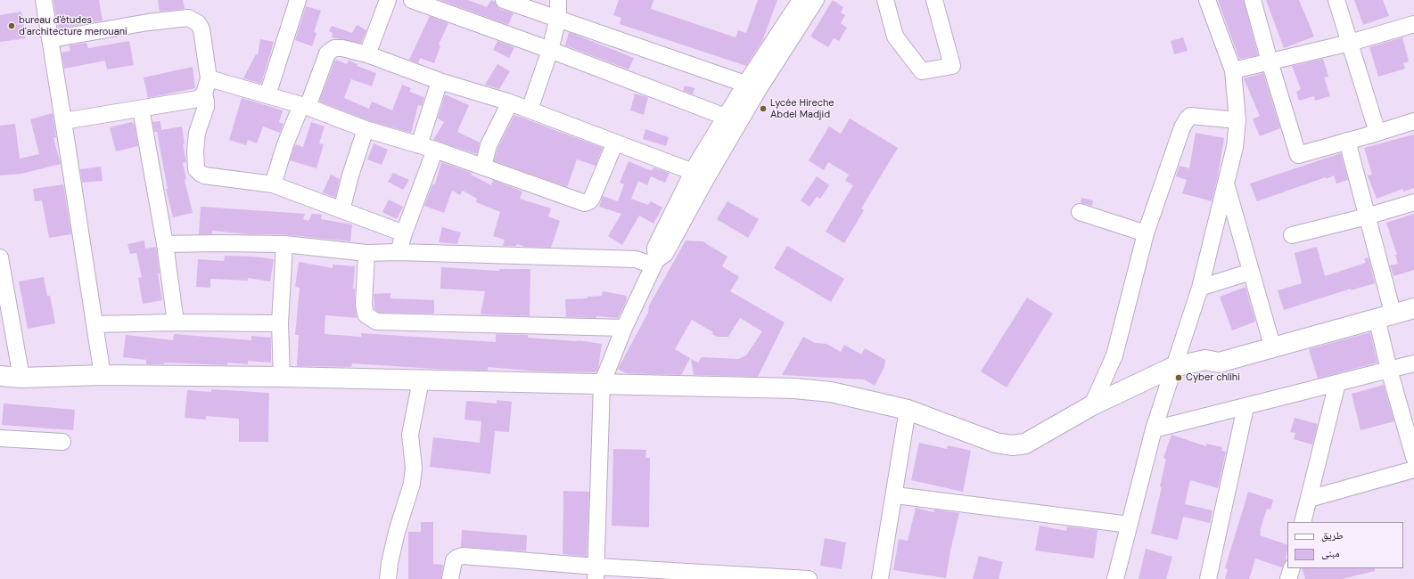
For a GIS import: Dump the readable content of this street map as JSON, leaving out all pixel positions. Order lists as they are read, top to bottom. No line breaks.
{"places":["bureau d'études d'architecture merouani","Lycée Hireche Abdel Madjid","Cyber chlihi"],"legend":["طريق","مبنى"]}
